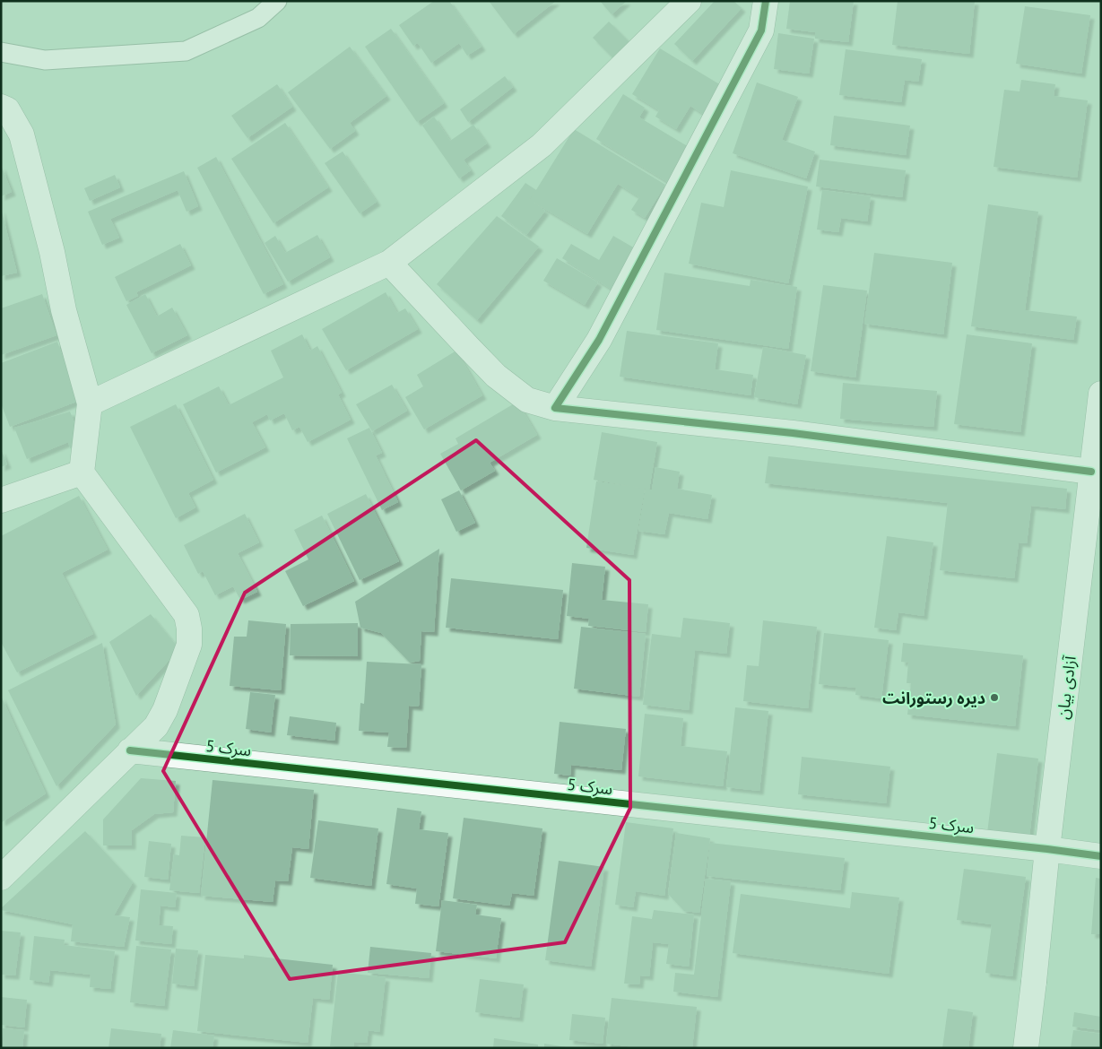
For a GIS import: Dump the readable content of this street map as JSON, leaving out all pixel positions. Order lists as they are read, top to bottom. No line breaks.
{"streets":{"street":["آزادی بیان","سرک 5"]},"crossings":[["آزادی بیان","سرک 5"]],"places":["دیره رستورانت"]}
